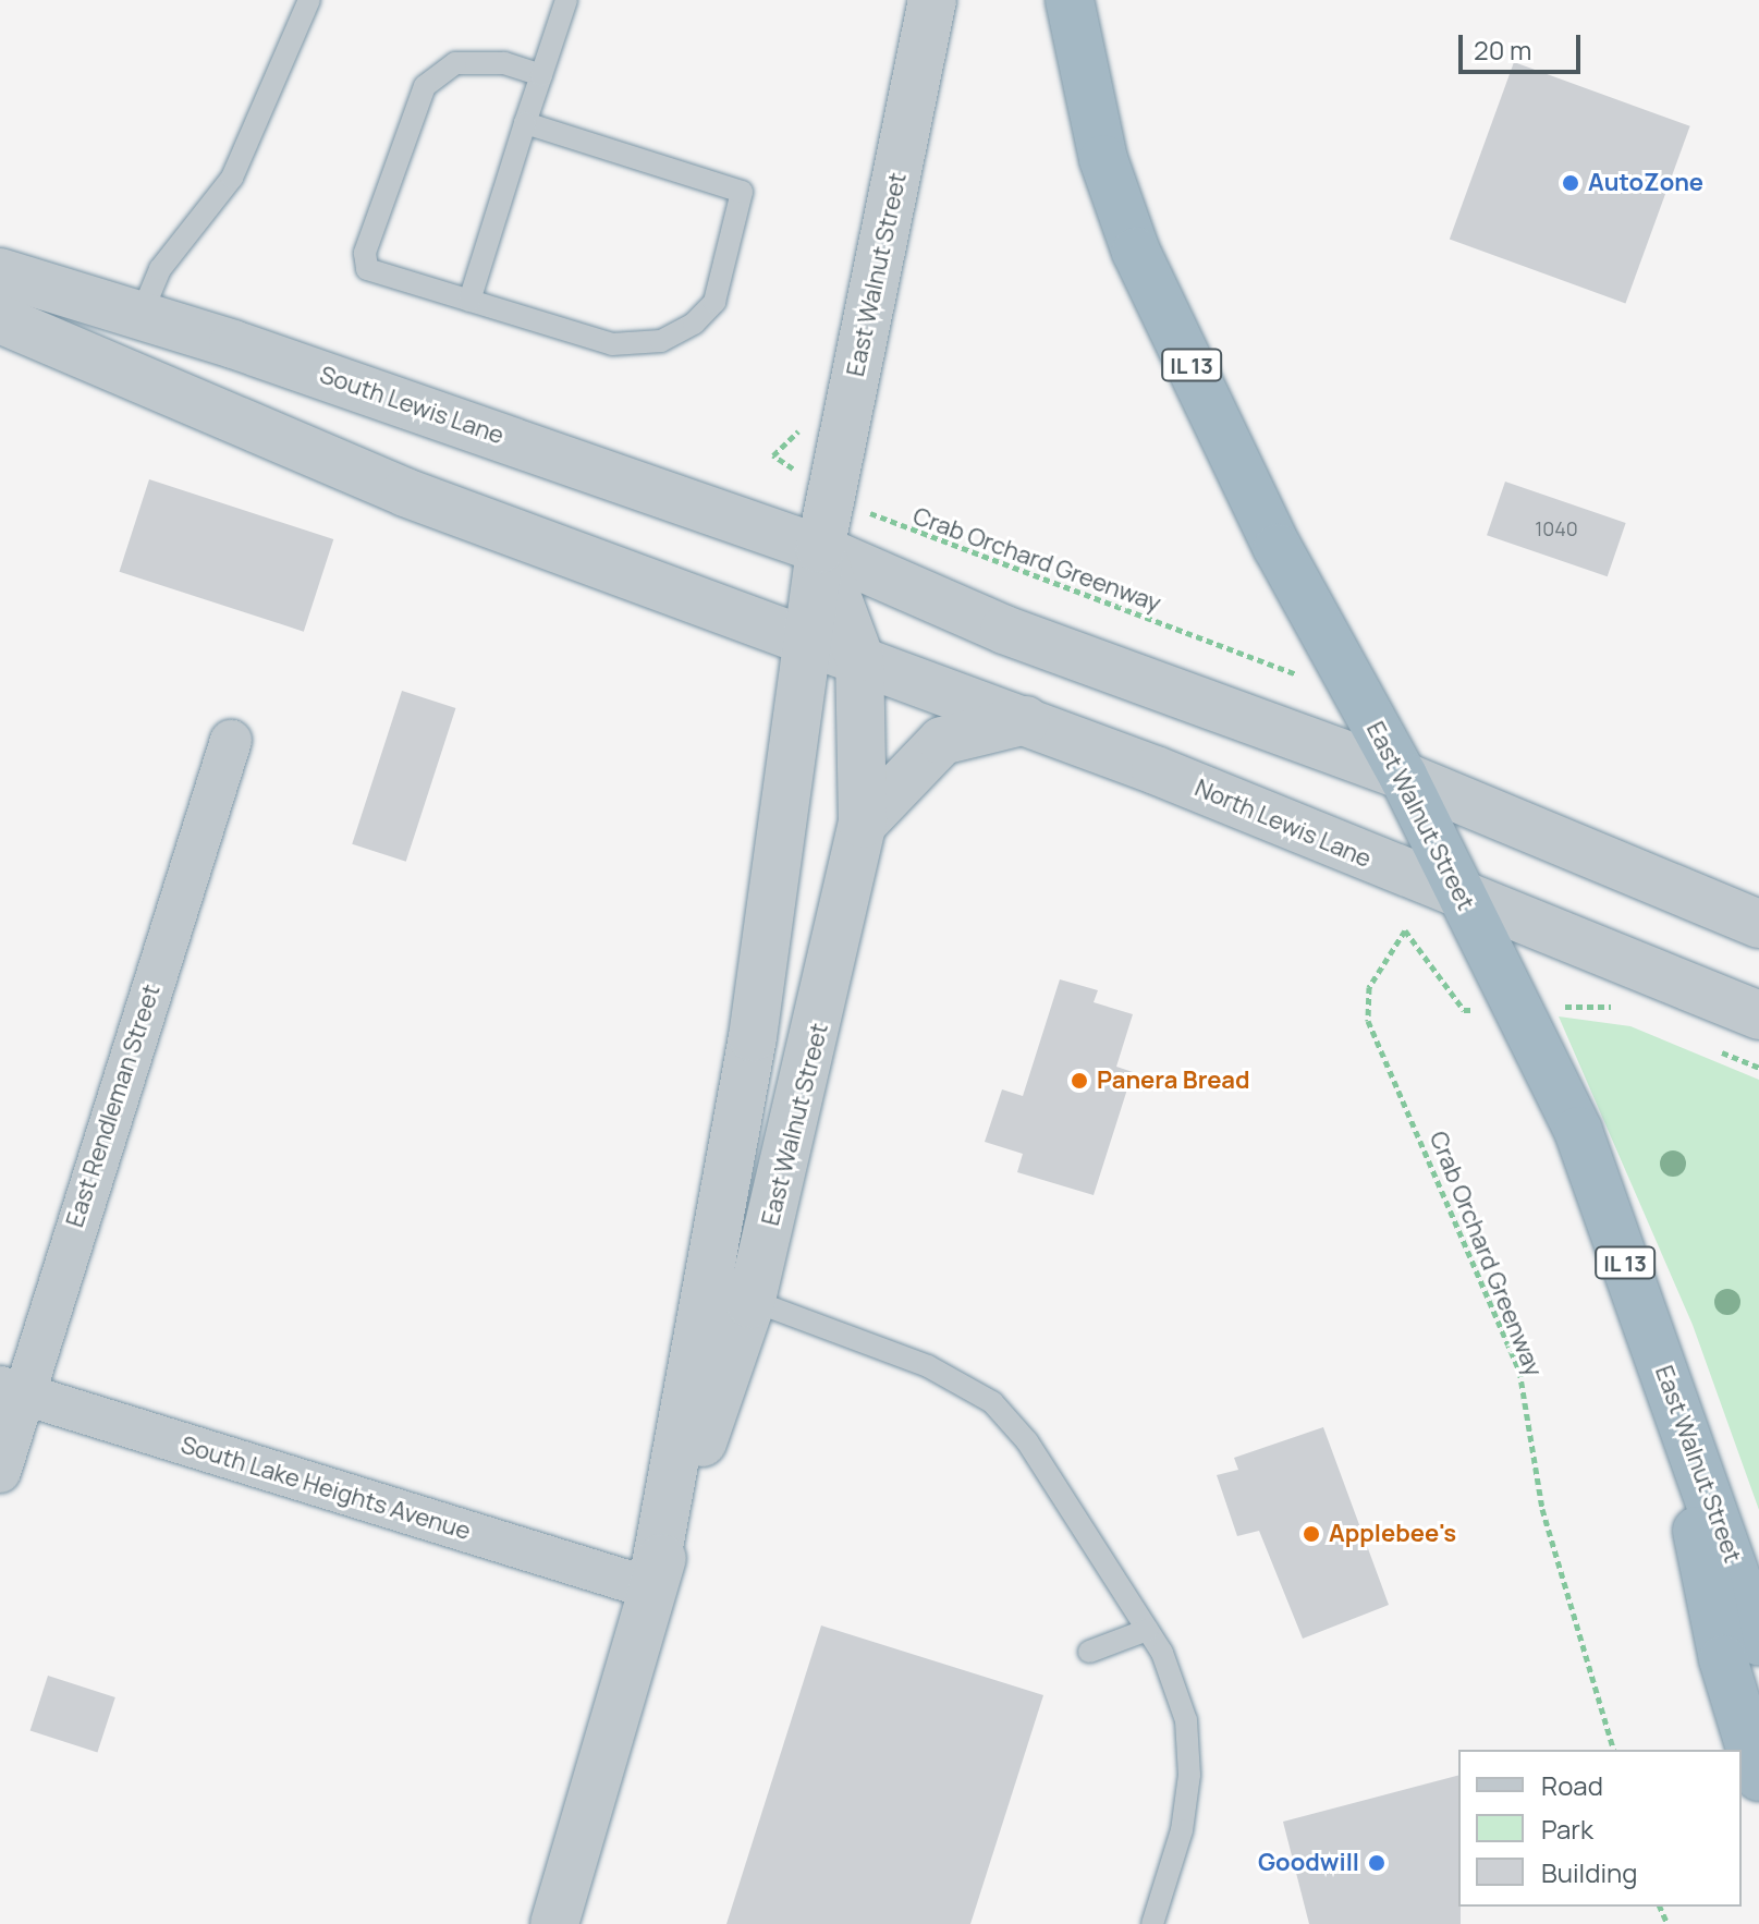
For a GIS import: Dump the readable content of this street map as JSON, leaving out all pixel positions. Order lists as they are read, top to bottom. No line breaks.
{"streets":{"highway":["East Walnut Street","IL 13"],"street":["South Lewis Lane","North Lewis Lane","East Rendleman Street","South Lake Heights Avenue"],"path":["Crab Orchard Greenway"]},"crossings":[["East Walnut Street","South Lewis Lane"],["East Walnut Street","Crab Orchard Greenway"],["East Walnut Street","North Lewis Lane"],["East Walnut Street","South Lake Heights Avenue"],["East Rendleman Street","South Lake Heights Avenue"]],"places":["AutoZone","Panera Bread","Applebee's","Goodwill"],"house_numbers":["1040"],"legend":["Road","Park","Building"],"scale_bar":"20 m"}
